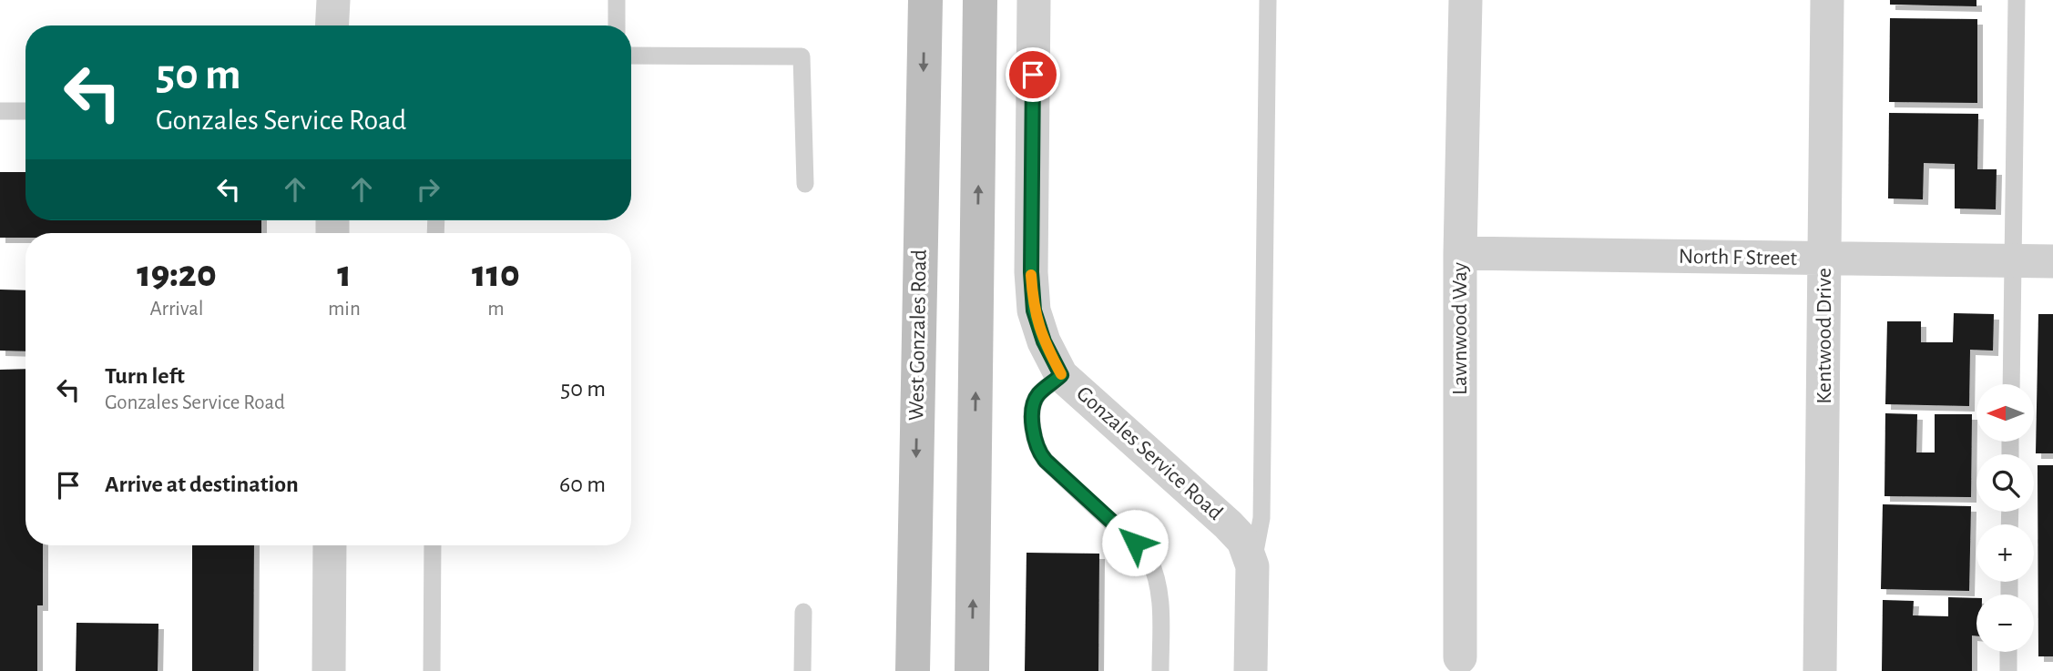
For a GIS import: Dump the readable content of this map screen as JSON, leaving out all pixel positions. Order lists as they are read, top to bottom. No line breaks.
{"streets":{"main road":["West Gonzales Road"],"street":["North F Street","Lawnwood Way","Kentwood Drive","Gonzales Service Road"]},"crossings":[["North F Street","Lawnwood Way"],["North F Street","Kentwood Drive"]],"north":"left","page":{"turn":["50 m","Gonzales Service Road"],"eta":["19:20","Arrival","1","min","110","m"],"list":[{"name":"Turn left","note":"Gonzales Service Road","value":"50 m"},{"name":"Arrive at destination","value":"60 m"}],"map_buttons":["+","−"]}}
